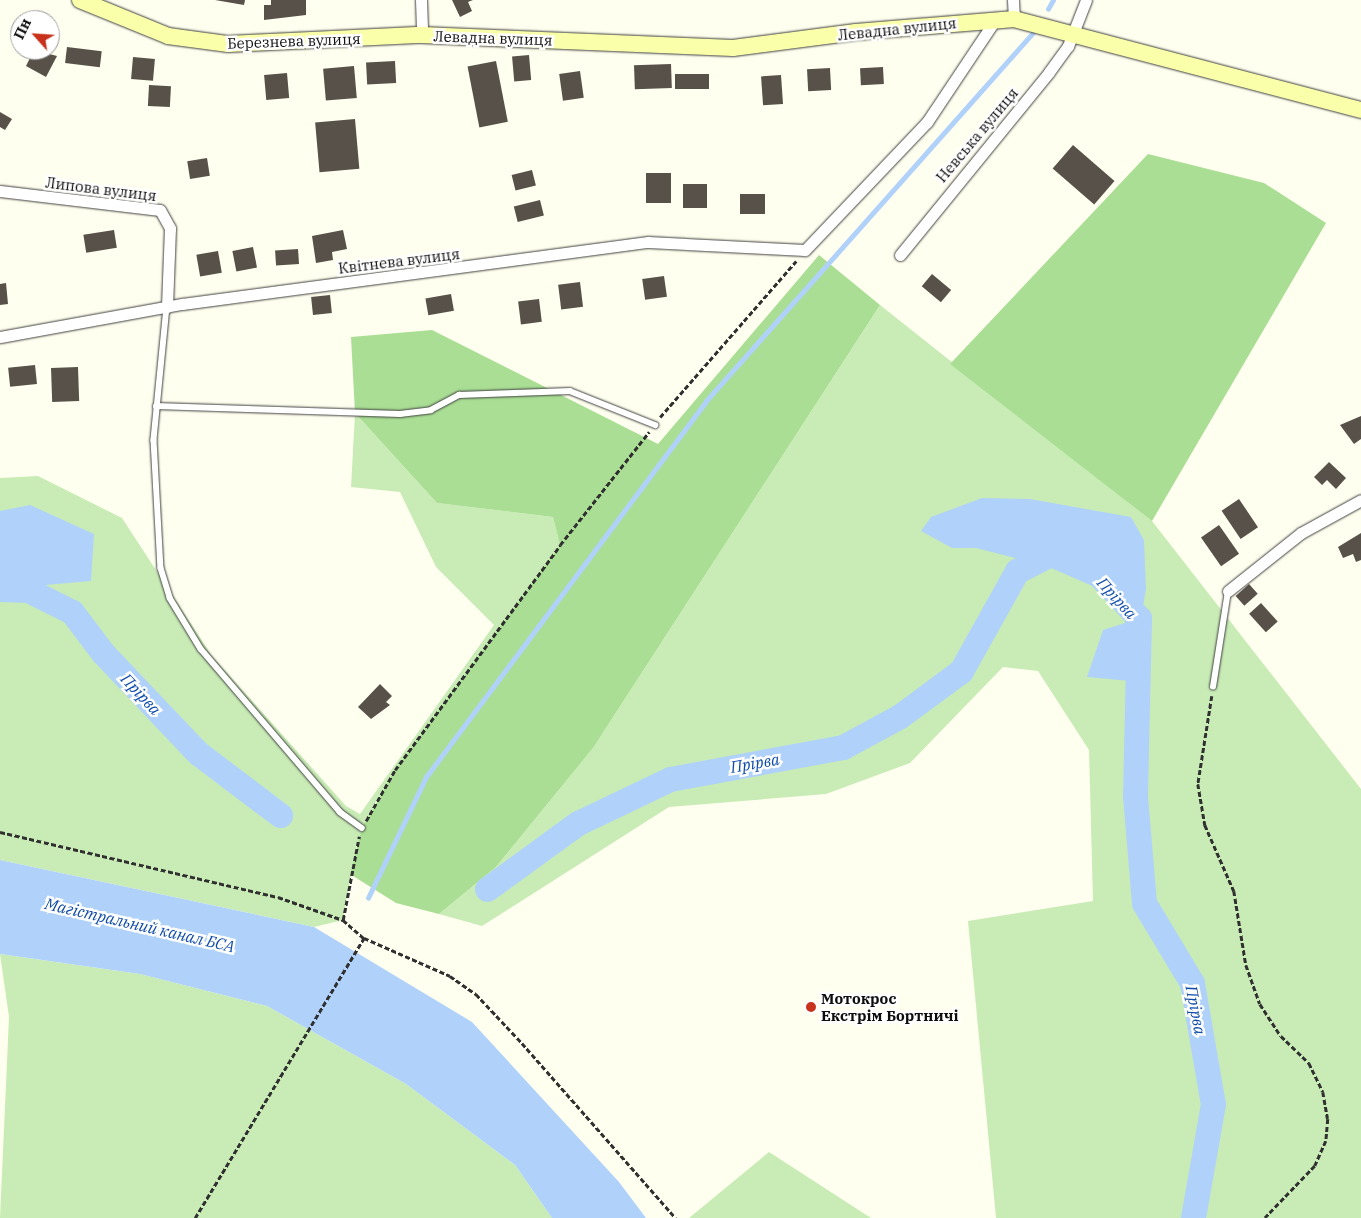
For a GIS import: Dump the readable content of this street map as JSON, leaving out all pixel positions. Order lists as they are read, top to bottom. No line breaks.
{"streets":{"street":["Левадна вулиця","Березнева вулиця","Невська вулиця","Липова вулиця","Квітнева вулиця"]},"crossings":[["Левадна вулиця","Березнева вулиця"],["Левадна вулиця","Невська вулиця"],["Липова вулиця","Квітнева вулиця"]],"water":["Прірва","Магістральний канал БСА"],"places":["Мотокрос Екстрім Бортничі"],"north":"top left"}
